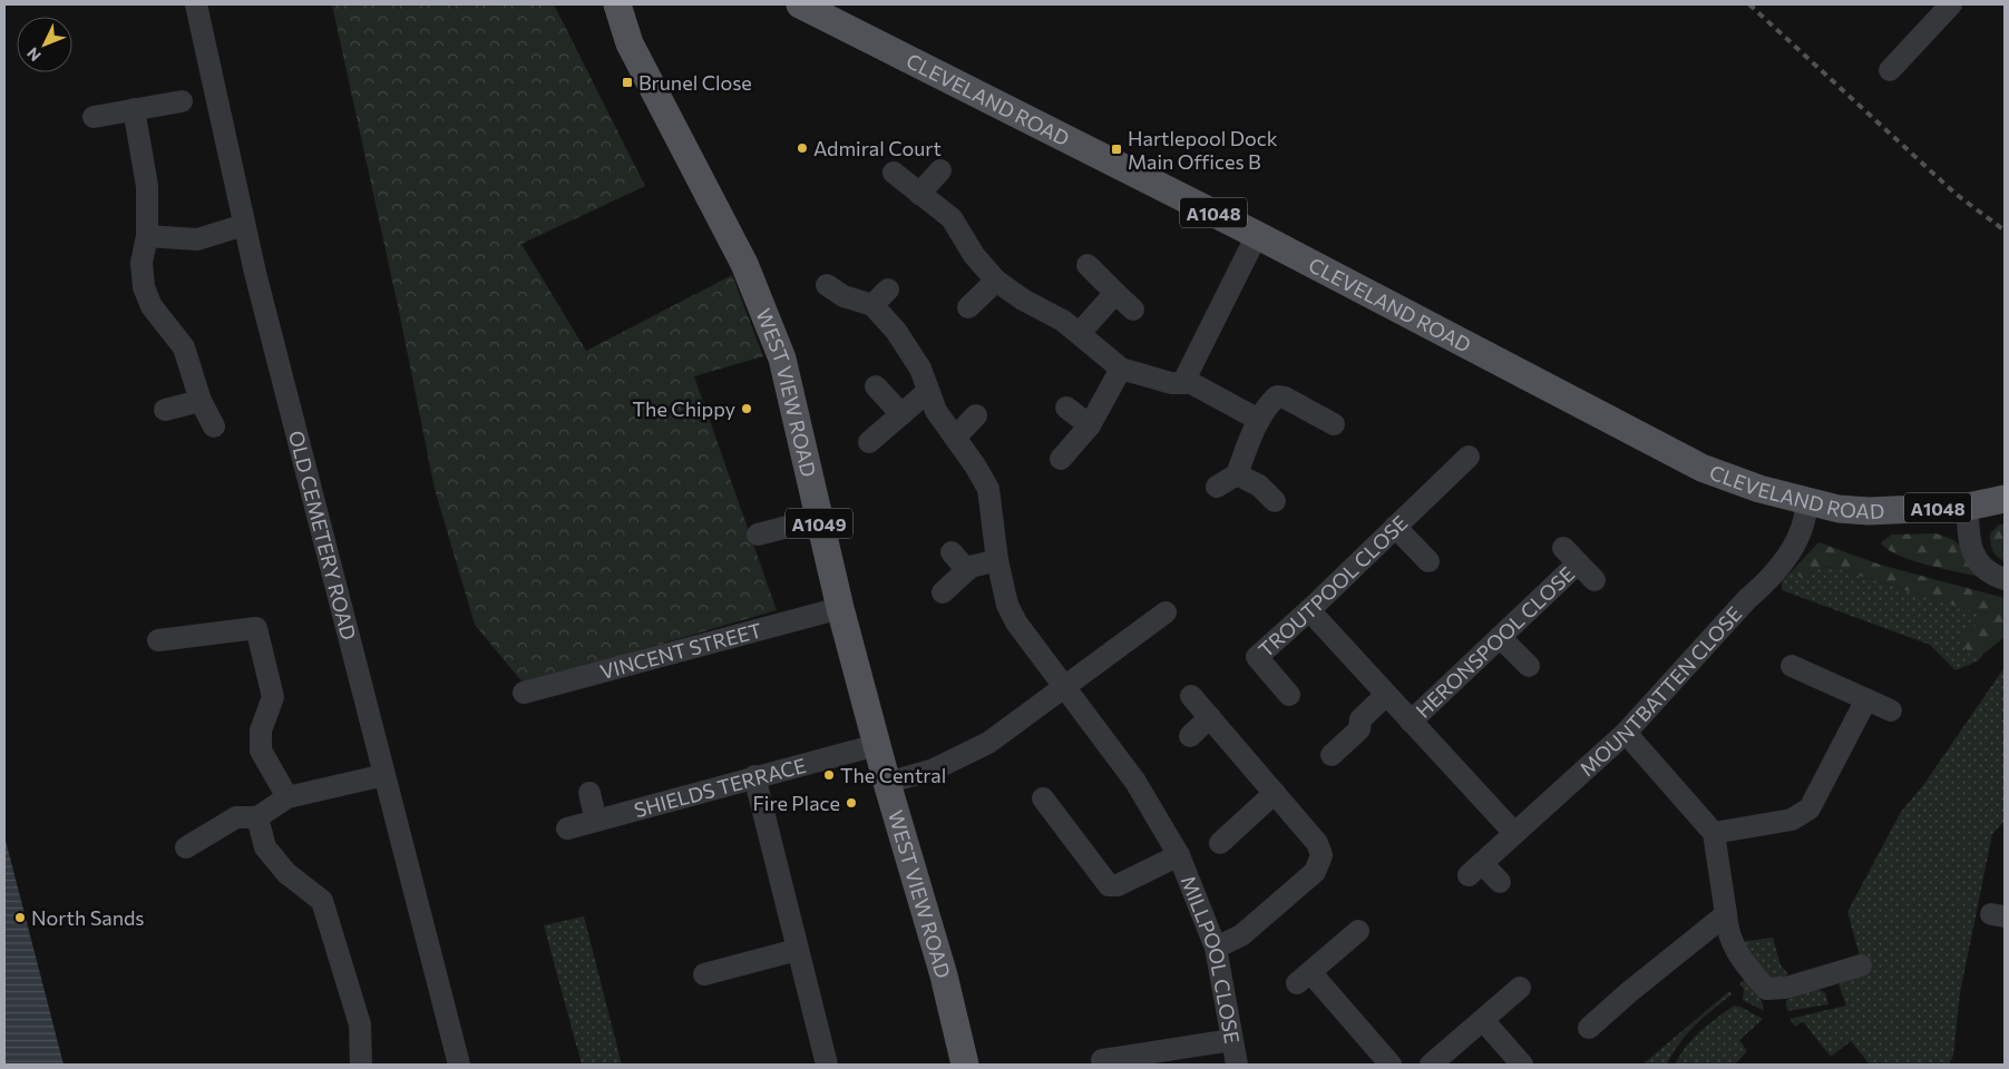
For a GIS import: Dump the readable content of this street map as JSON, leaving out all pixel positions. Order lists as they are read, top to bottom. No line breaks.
{"streets":{"main road":["CLEVELAND ROAD","A1048","WEST VIEW ROAD","A1049"],"street":["OLD CEMETERY ROAD","TROUTPOOL CLOSE","HERONSPOOL CLOSE","VINCENT STREET","MOUNTBATTEN CLOSE","SHIELDS TERRACE","MILLPOOL CLOSE"]},"crossings":[["CLEVELAND ROAD","MOUNTBATTEN CLOSE"],["WEST VIEW ROAD","VINCENT STREET"],["WEST VIEW ROAD","SHIELDS TERRACE"]],"places":{"transit":["Brunel Close","Hartlepool Dock Main Offices B"],"other":["Admiral Court","The Chippy","The Central","Fire Place","North Sands"]},"north":"bottom left"}
